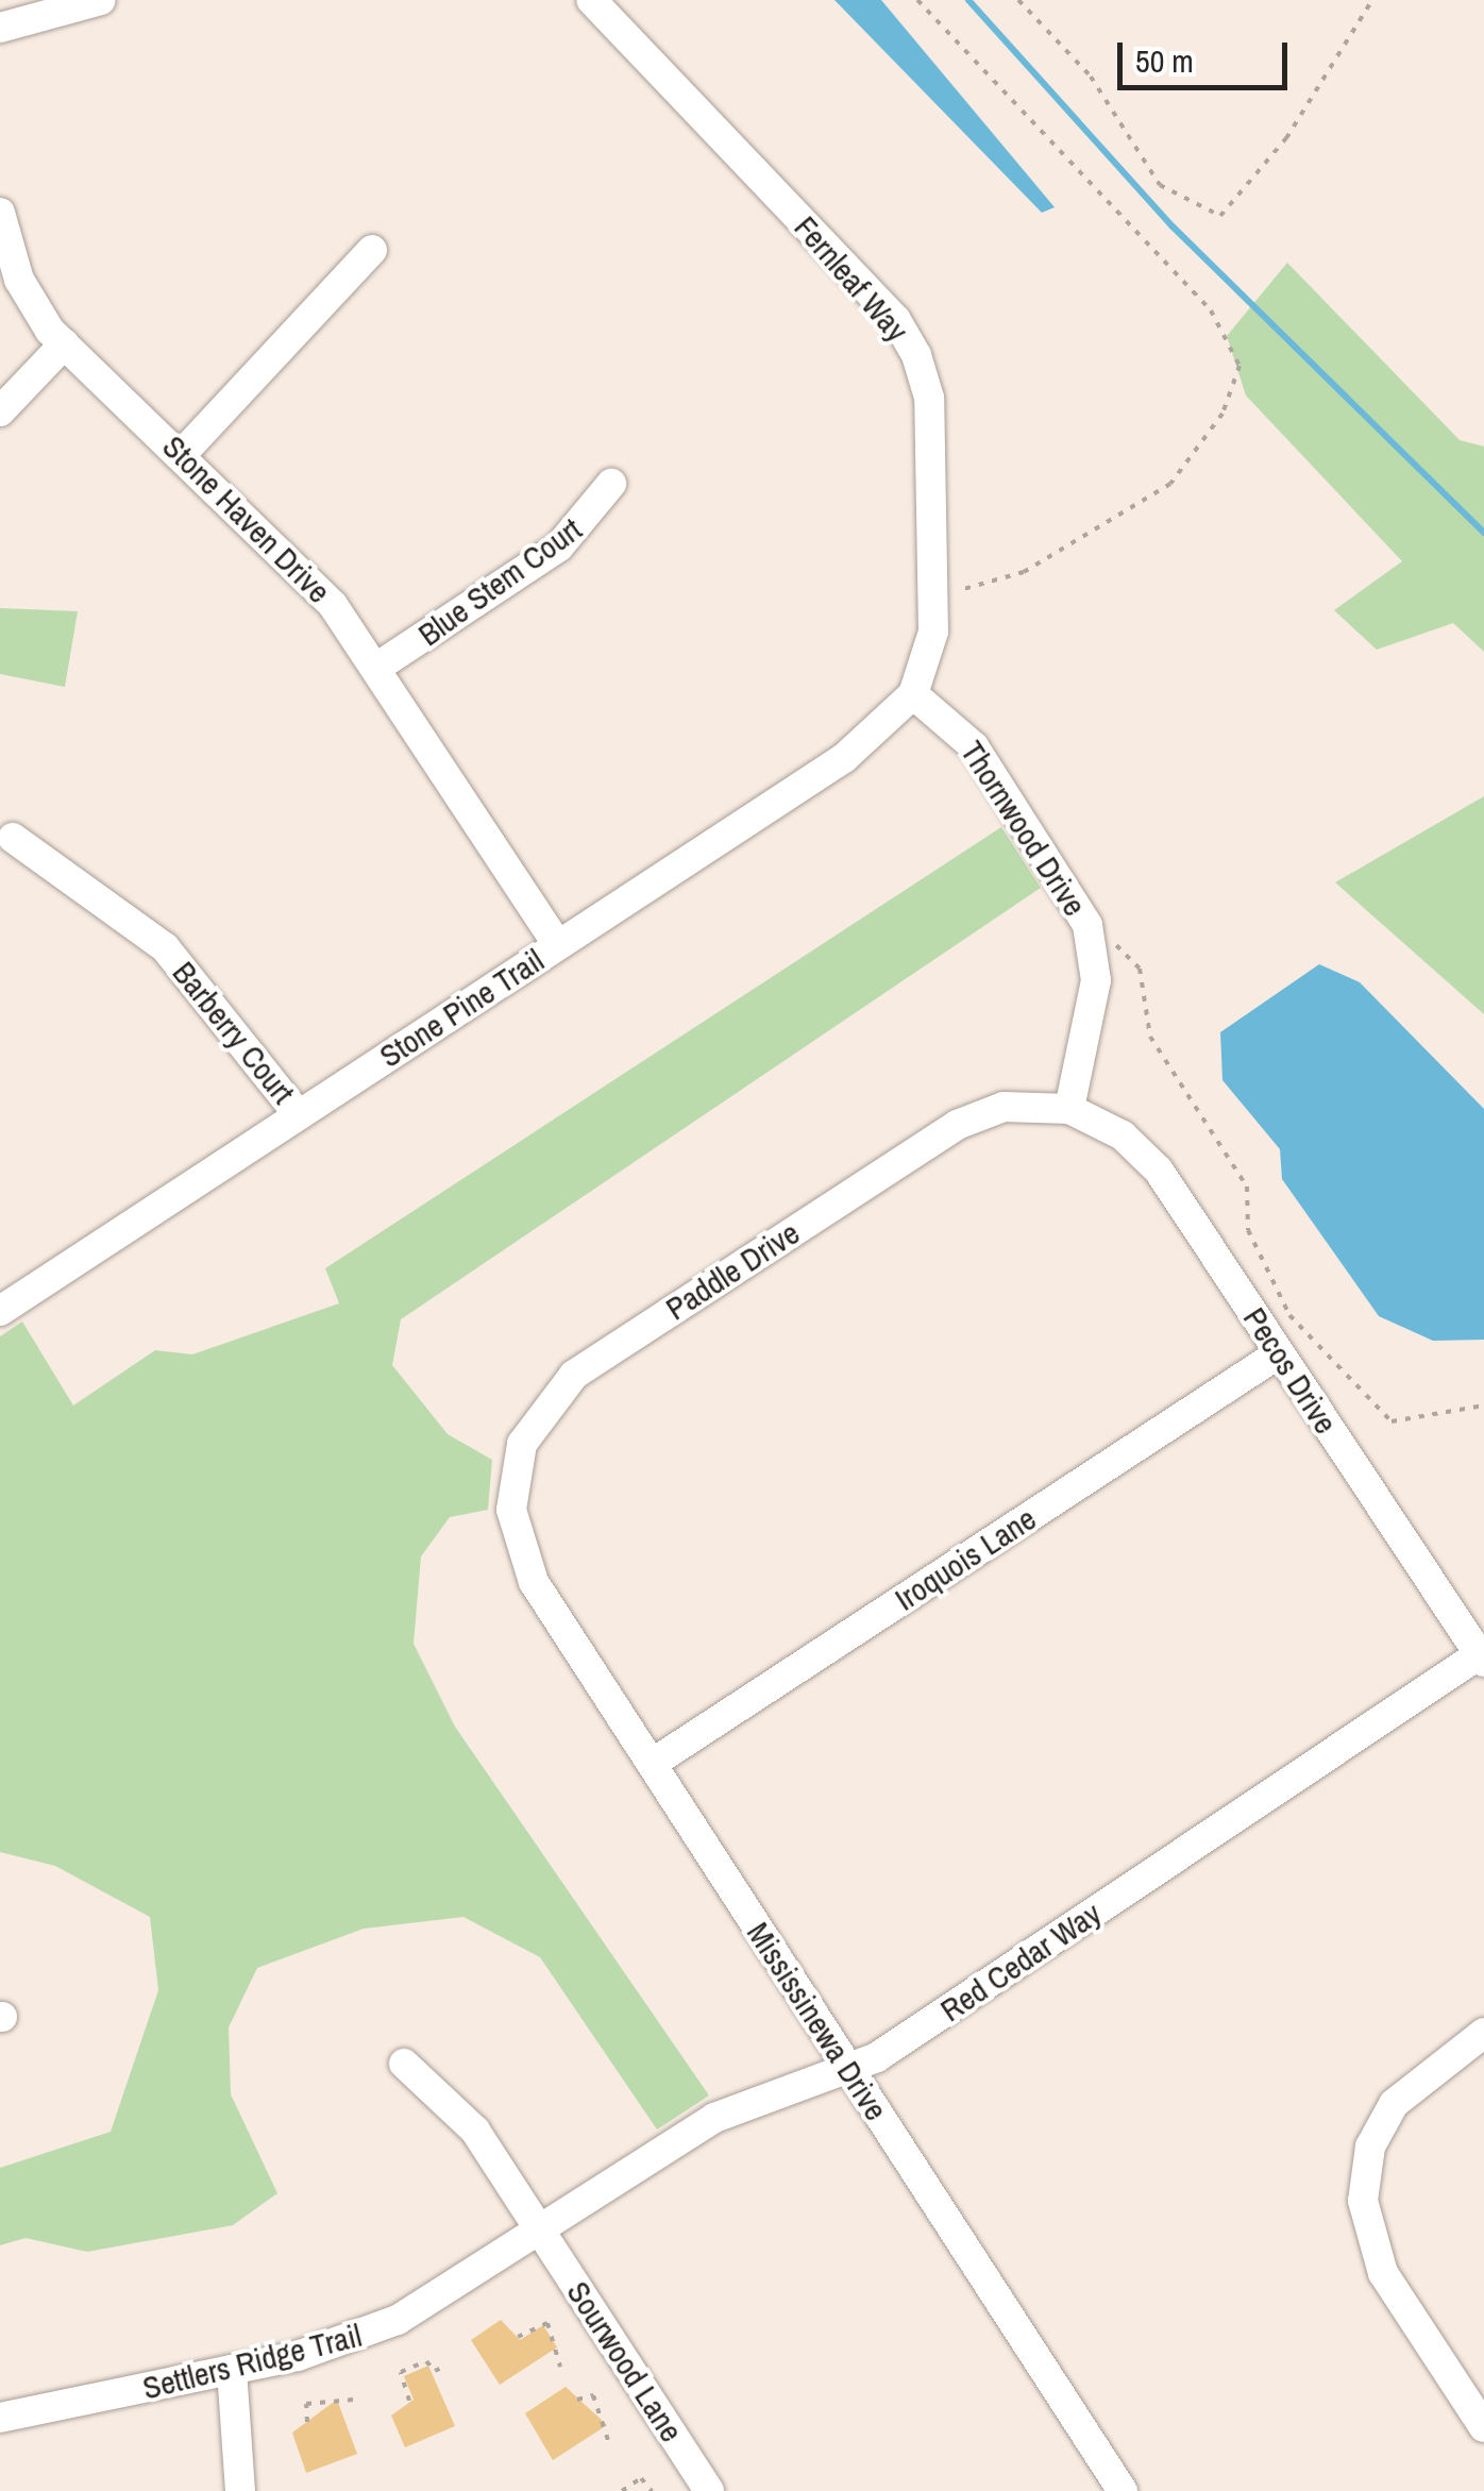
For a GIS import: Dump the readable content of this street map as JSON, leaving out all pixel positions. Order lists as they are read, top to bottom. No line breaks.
{"streets":{"street":["Fernleaf Way","Stone Haven Drive","Blue Stem Court","Thornwood Drive","Stone Pine Trail","Barberry Court","Paddle Drive","Pecos Drive","Iroquois Lane","Red Cedar Way","Mississinewa Drive","Settlers Ridge Trail","Sourwood Lane"]},"crossings":[["Fernleaf Way","Thornwood Drive"],["Fernleaf Way","Stone Pine Trail"],["Stone Haven Drive","Blue Stem Court"],["Stone Haven Drive","Stone Pine Trail"],["Thornwood Drive","Stone Pine Trail"],["Thornwood Drive","Paddle Drive"],["Thornwood Drive","Pecos Drive"],["Stone Pine Trail","Barberry Court"],["Paddle Drive","Pecos Drive"],["Paddle Drive","Mississinewa Drive"],["Pecos Drive","Iroquois Lane"],["Pecos Drive","Red Cedar Way"],["Iroquois Lane","Mississinewa Drive"],["Red Cedar Way","Mississinewa Drive"],["Red Cedar Way","Settlers Ridge Trail"],["Red Cedar Way","Sourwood Lane"],["Settlers Ridge Trail","Sourwood Lane"]],"scale_bar":"50 m"}
